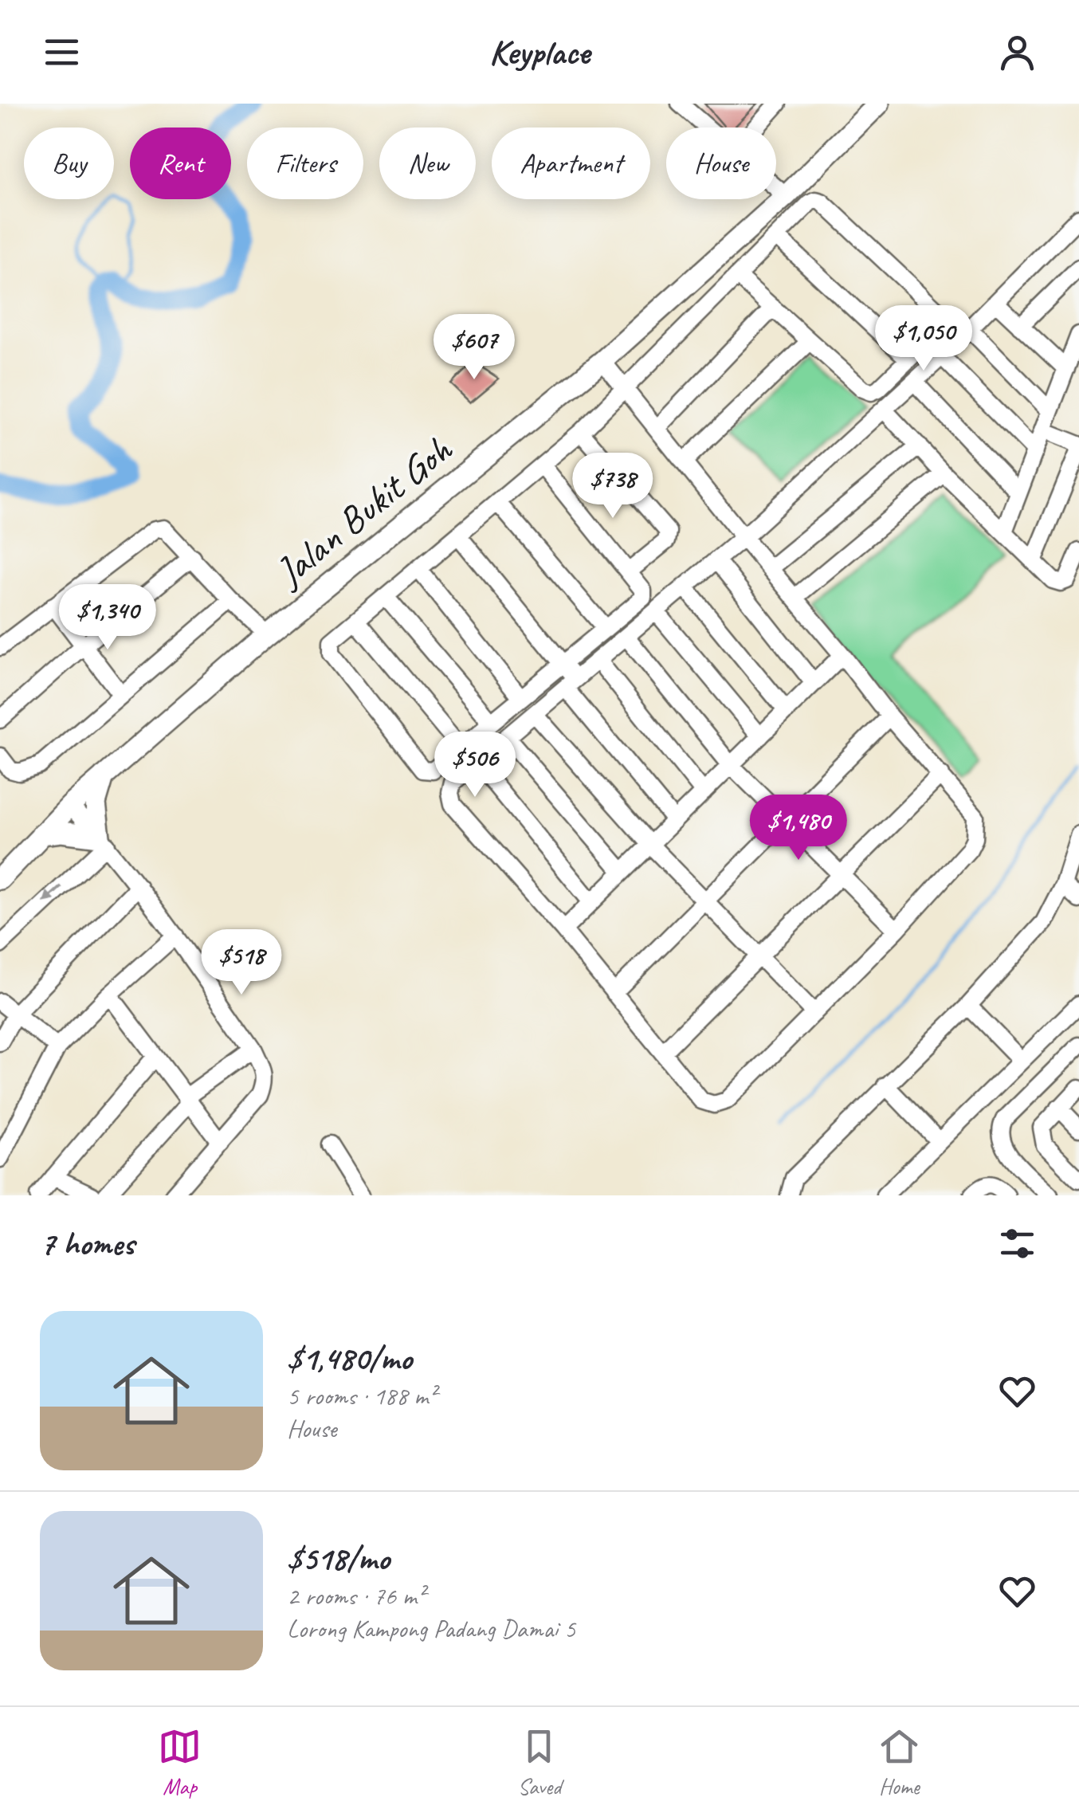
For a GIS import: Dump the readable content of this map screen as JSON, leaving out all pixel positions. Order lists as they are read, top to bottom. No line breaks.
{"streets":{"main road":["Jalan Bukit Goh"]},"page":{"header":"Keyplace","chip":["Buy","Rent","Filters","New","Apartment","House"],"price":["$1,050","$607","$738","$1,340","$506","$1,480","$518"],"heading":"7 homes","list":[{"name":"$1,480/mo","note":"5 rooms · 188 m² · House"},{"name":"$518/mo","note":"2 rooms · 76 m² · Lorong Kampong Padang Damai 5"}],"tabs":["Map","Saved","Home"]}}
